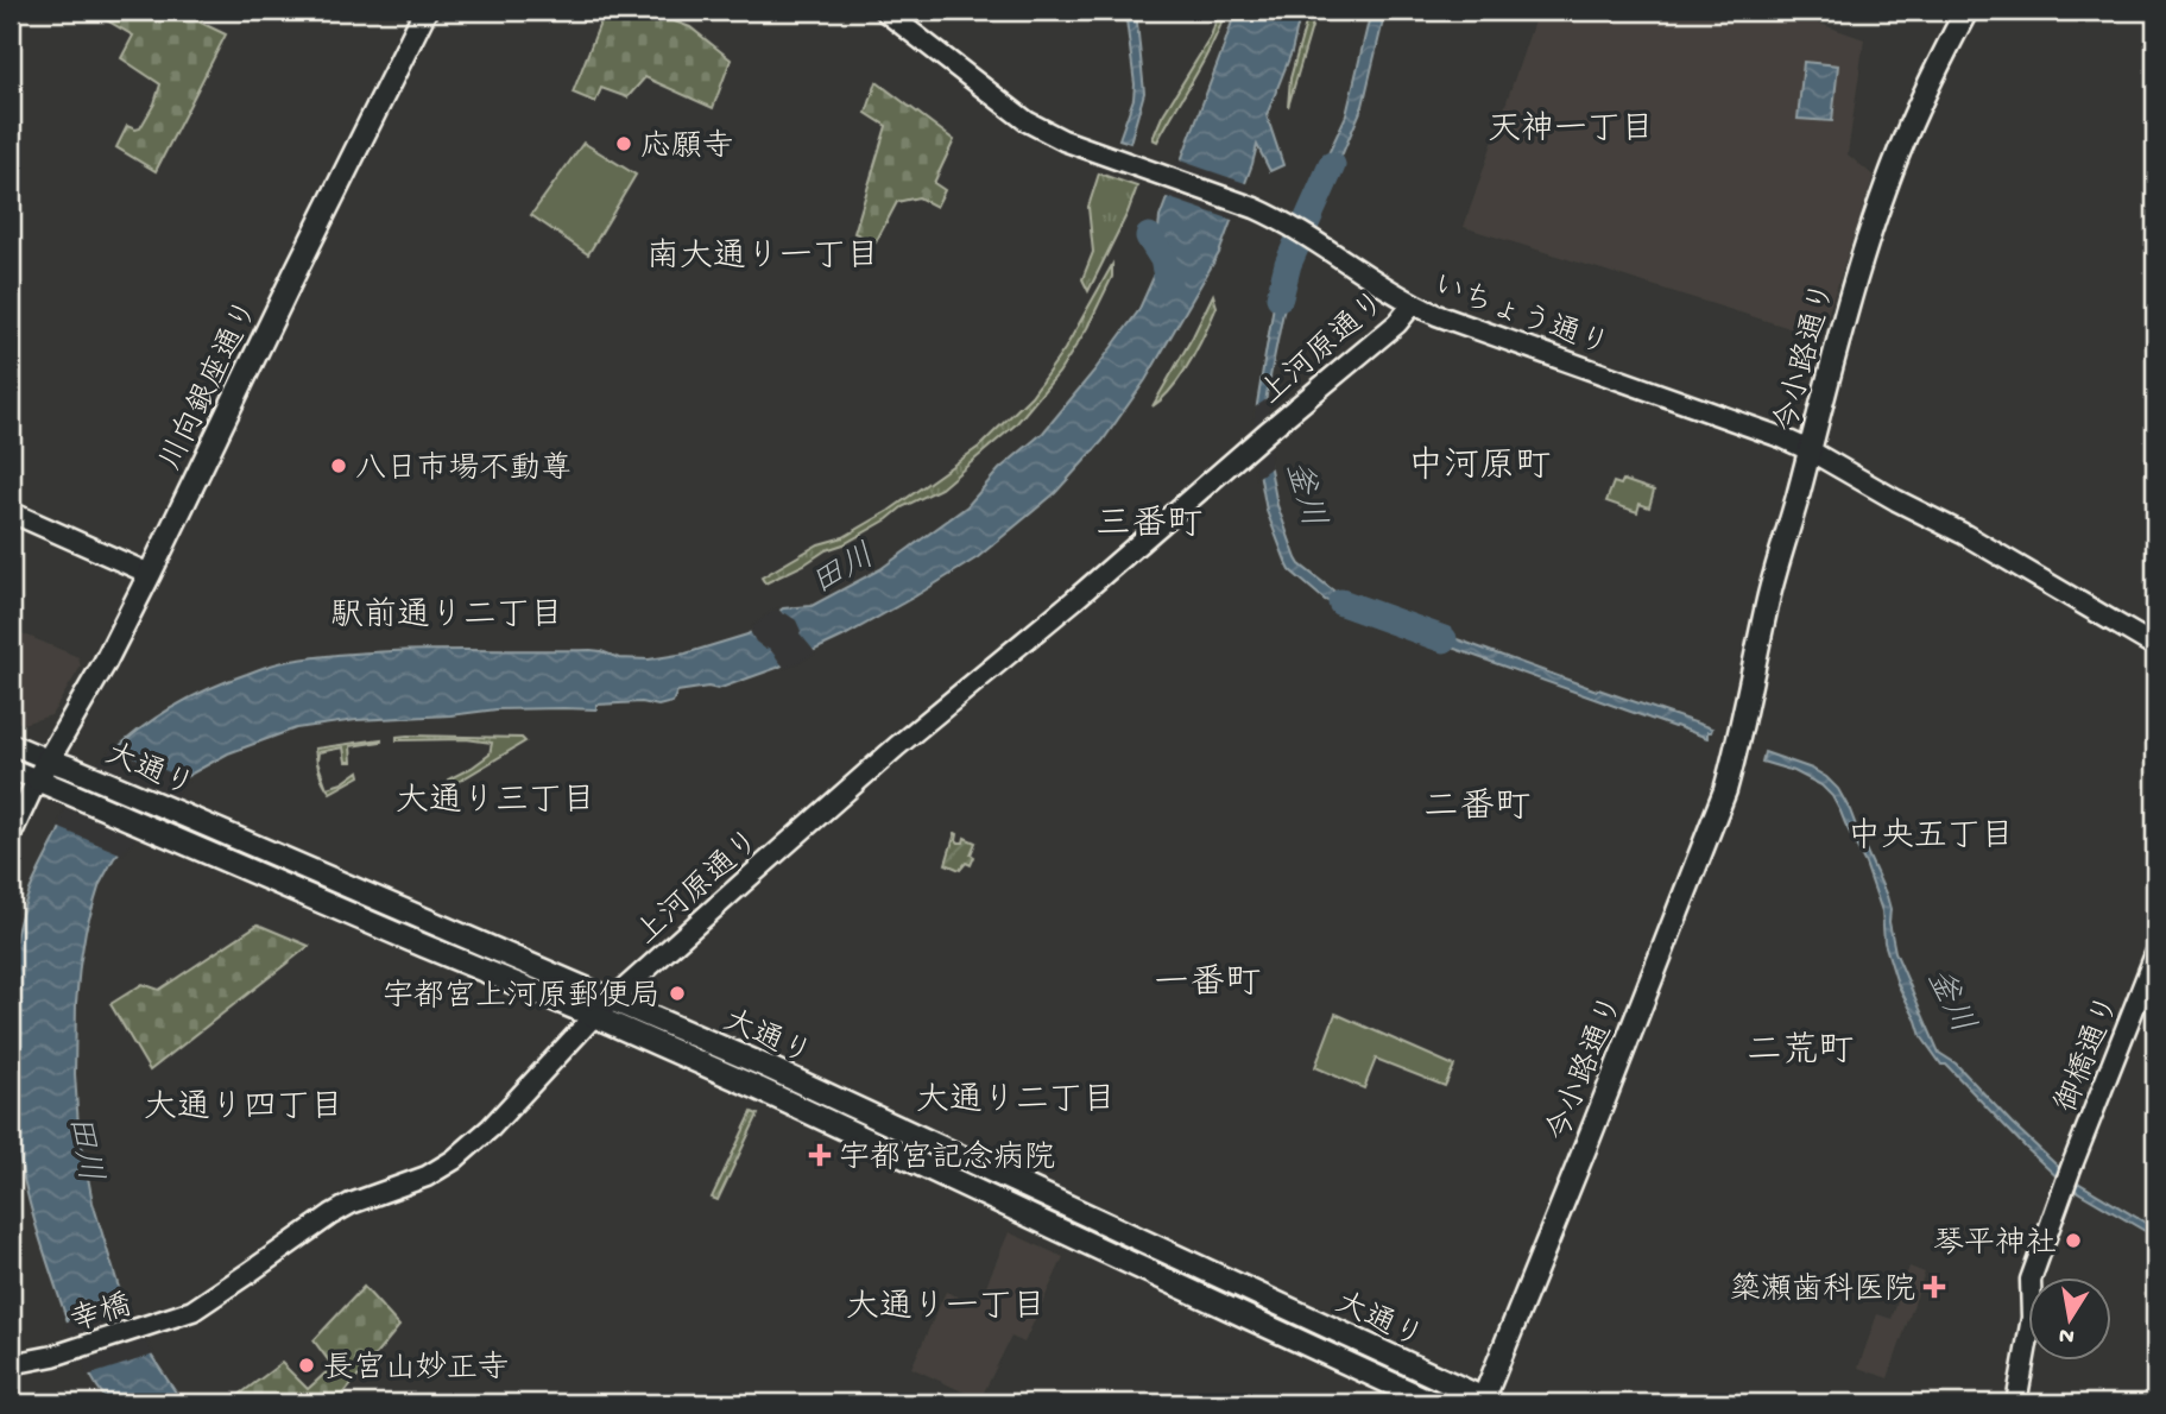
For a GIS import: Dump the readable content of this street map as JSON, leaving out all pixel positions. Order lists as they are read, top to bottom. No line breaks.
{"streets":{"main road":["今小路通り","川向銀座通り","大通り"],"street":["いちょう通り","上河原通り","御橋通り","幸橋"]},"crossings":[["いちょう通り","上河原通り"],["いちょう通り","今小路通り"],["上河原通り","大通り"],["上河原通り","幸橋"],["今小路通り","大通り"],["川向銀座通り","大通り"]],"districts":["天神一丁目","南大通り一丁目","中河原町","三番町","駅前通り二丁目","大通り三丁目","二番町","中央五丁目","一番町","二荒町","大通り二丁目","大通り四丁目","大通り一丁目"],"water":["釜川","田川"],"places":{"other":["応願寺","八日市場不動尊","宇都宮上河原郵便局","琴平神社","長宮山妙正寺"],"health":["宇都宮記念病院","簗瀬歯科医院"]},"north":"bottom"}
